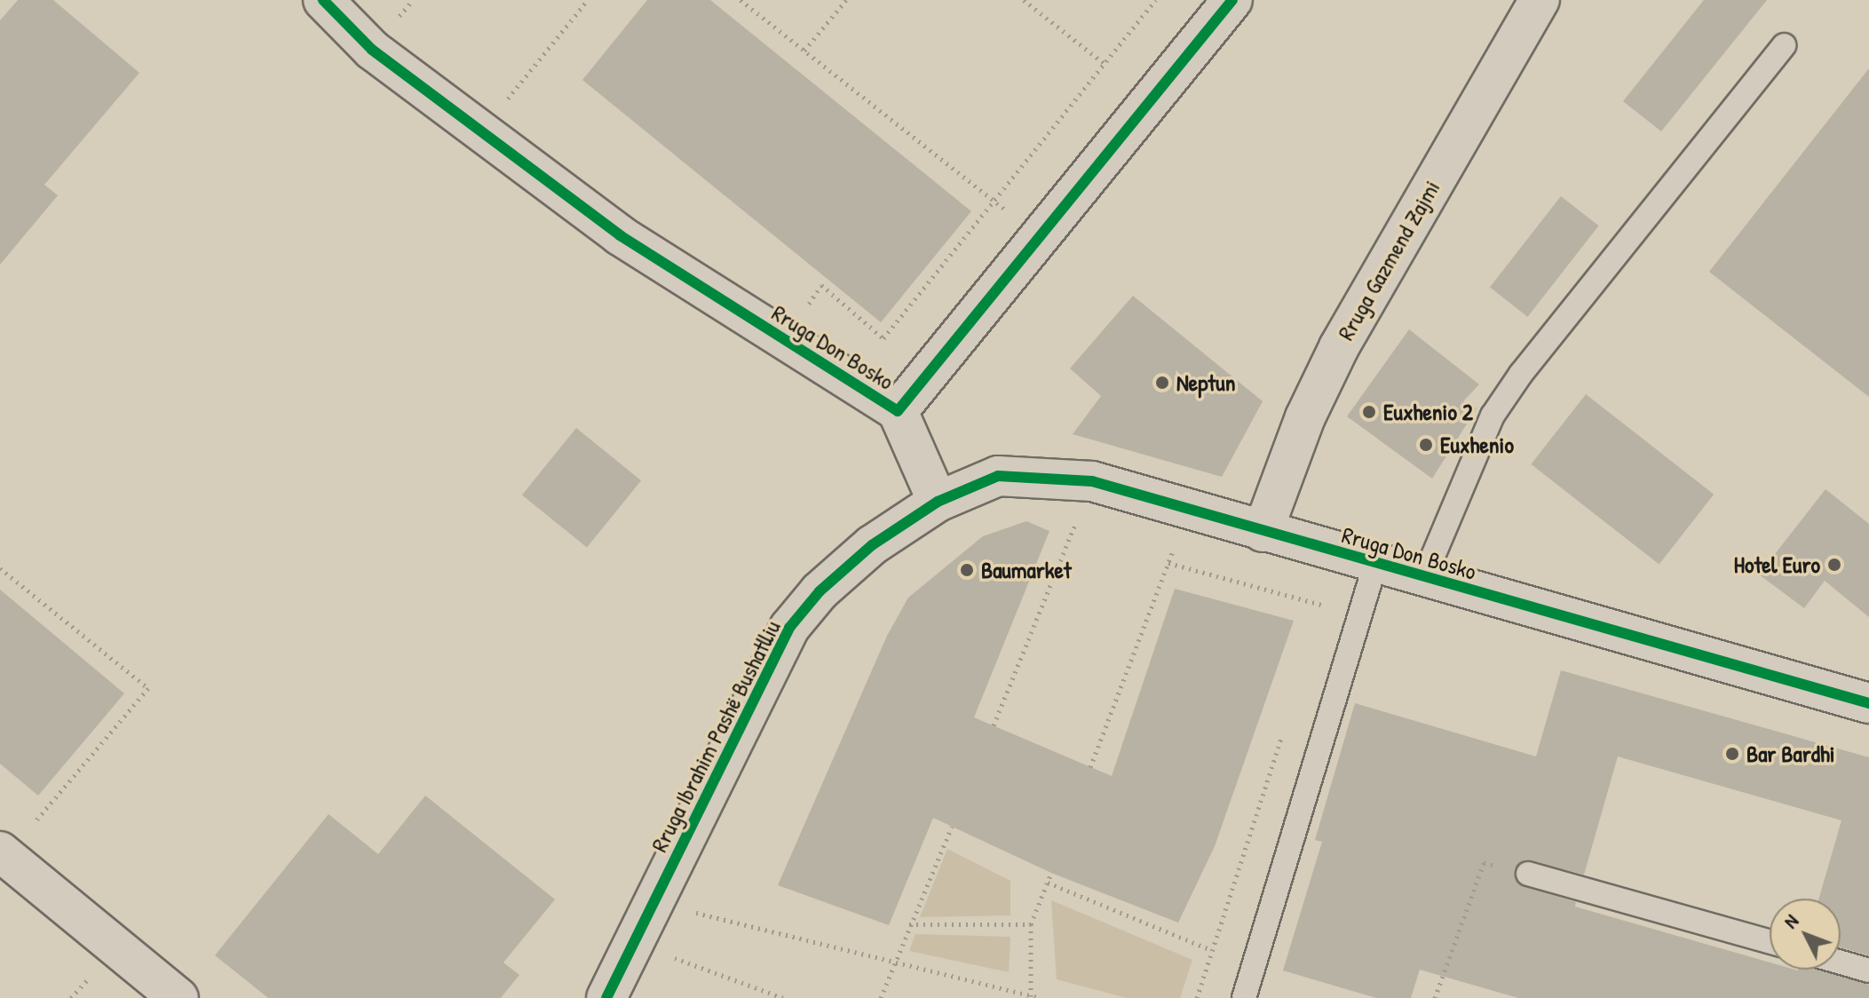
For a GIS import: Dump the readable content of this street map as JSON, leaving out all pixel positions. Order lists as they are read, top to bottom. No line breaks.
{"streets":{"street":["Rruga Gazmend Zajmi","Rruga Don Bosko","Rruga Ibrahim Pashë Bushatlliu"]},"crossings":[["Rruga Gazmend Zajmi","Rruga Don Bosko"],["Rruga Don Bosko","Rruga Ibrahim Pashë Bushatlliu"]],"places":["Neptun","Euxhenio 2","Euxhenio","Hotel Euro","Baumarket","Bar Bardhi"],"north":"top left"}
